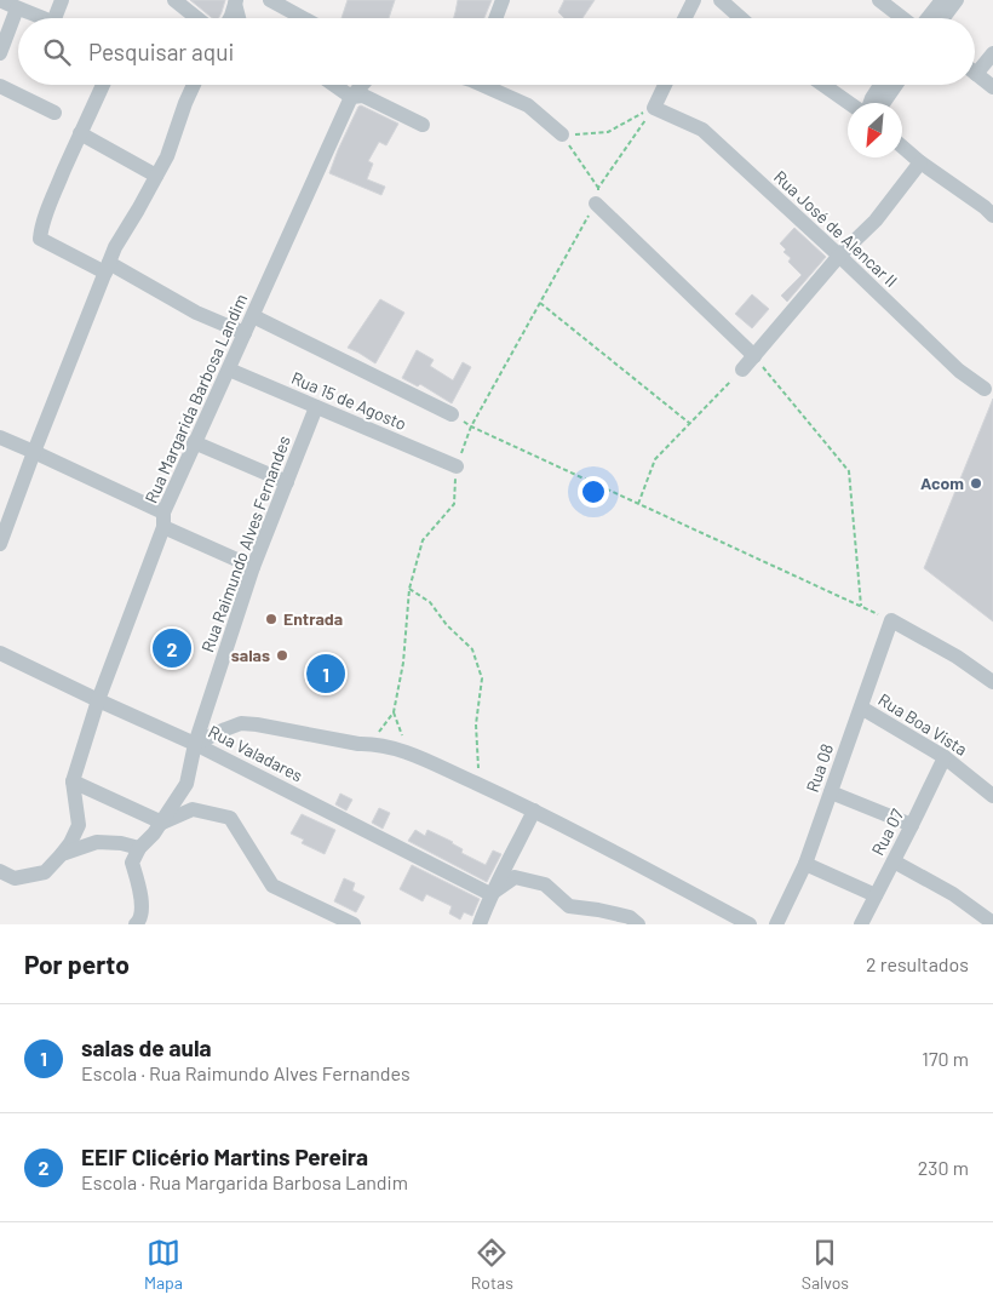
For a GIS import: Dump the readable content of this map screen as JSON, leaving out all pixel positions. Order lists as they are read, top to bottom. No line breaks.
{"streets":{"street":["Rua José de Alencar II","Rua Margarida Barbosa Landim","Rua 15 de Agosto","Rua Raimundo Alves Fernandes","Rua Boa Vista","Rua Valadares","Rua 08","Rua 07"]},"crossings":[["Rua Margarida Barbosa Landim","Rua 15 de Agosto"],["Rua Margarida Barbosa Landim","Rua Valadares"],["Rua 15 de Agosto","Rua Raimundo Alves Fernandes"],["Rua Raimundo Alves Fernandes","Rua Valadares"],["Rua Boa Vista","Rua 08"],["Rua Boa Vista","Rua 07"]],"places":["Acom","Entrada","salas"],"north":"bottom left","page":{"search":"Pesquisar aqui","pins":["2","1"],"heading":["Por perto","2 resultados"],"list":[{"mark":"1","name":"salas de aula","note":"Escola · Rua Raimundo Alves Fernandes","value":"170 m"},{"mark":"2","name":"EEIF Clicério Martins Pereira","note":"Escola · Rua Margarida Barbosa Landim","value":"230 m"}],"nav":["Mapa","Rotas","Salvos"]}}
